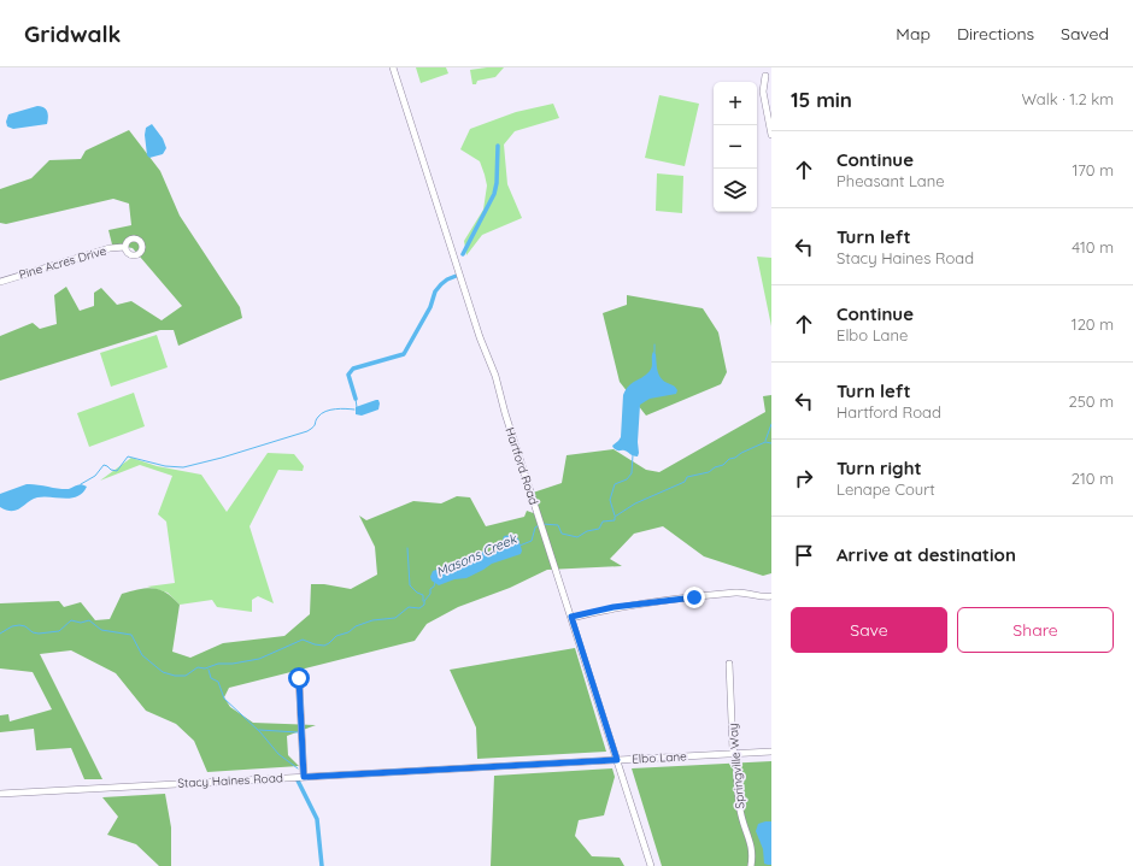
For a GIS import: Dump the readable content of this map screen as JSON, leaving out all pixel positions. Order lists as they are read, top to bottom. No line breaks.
{"streets":{"street":["Pine Acres Drive","Hartford Road","Elbo Lane","Springville Way","Stacy Haines Road"]},"crossings":[["Hartford Road","Elbo Lane"],["Elbo Lane","Springville Way"],["Elbo Lane","Stacy Haines Road"]],"water":["Masons Creek"],"page":{"header":"Gridwalk","nav":["Map","Directions","Saved"],"heading":["15 min","Walk · 1.2 km"],"map_buttons":["+","−"],"list":[["Continue","Pheasant Lane","170 m"],["Turn left","Stacy Haines Road","410 m"],["Continue","Elbo Lane","120 m"],["Turn left","Hartford Road","250 m"],["Turn right","Lenape Court","210 m"],"Arrive at destination"],"buttons":["Save","Share"]}}
